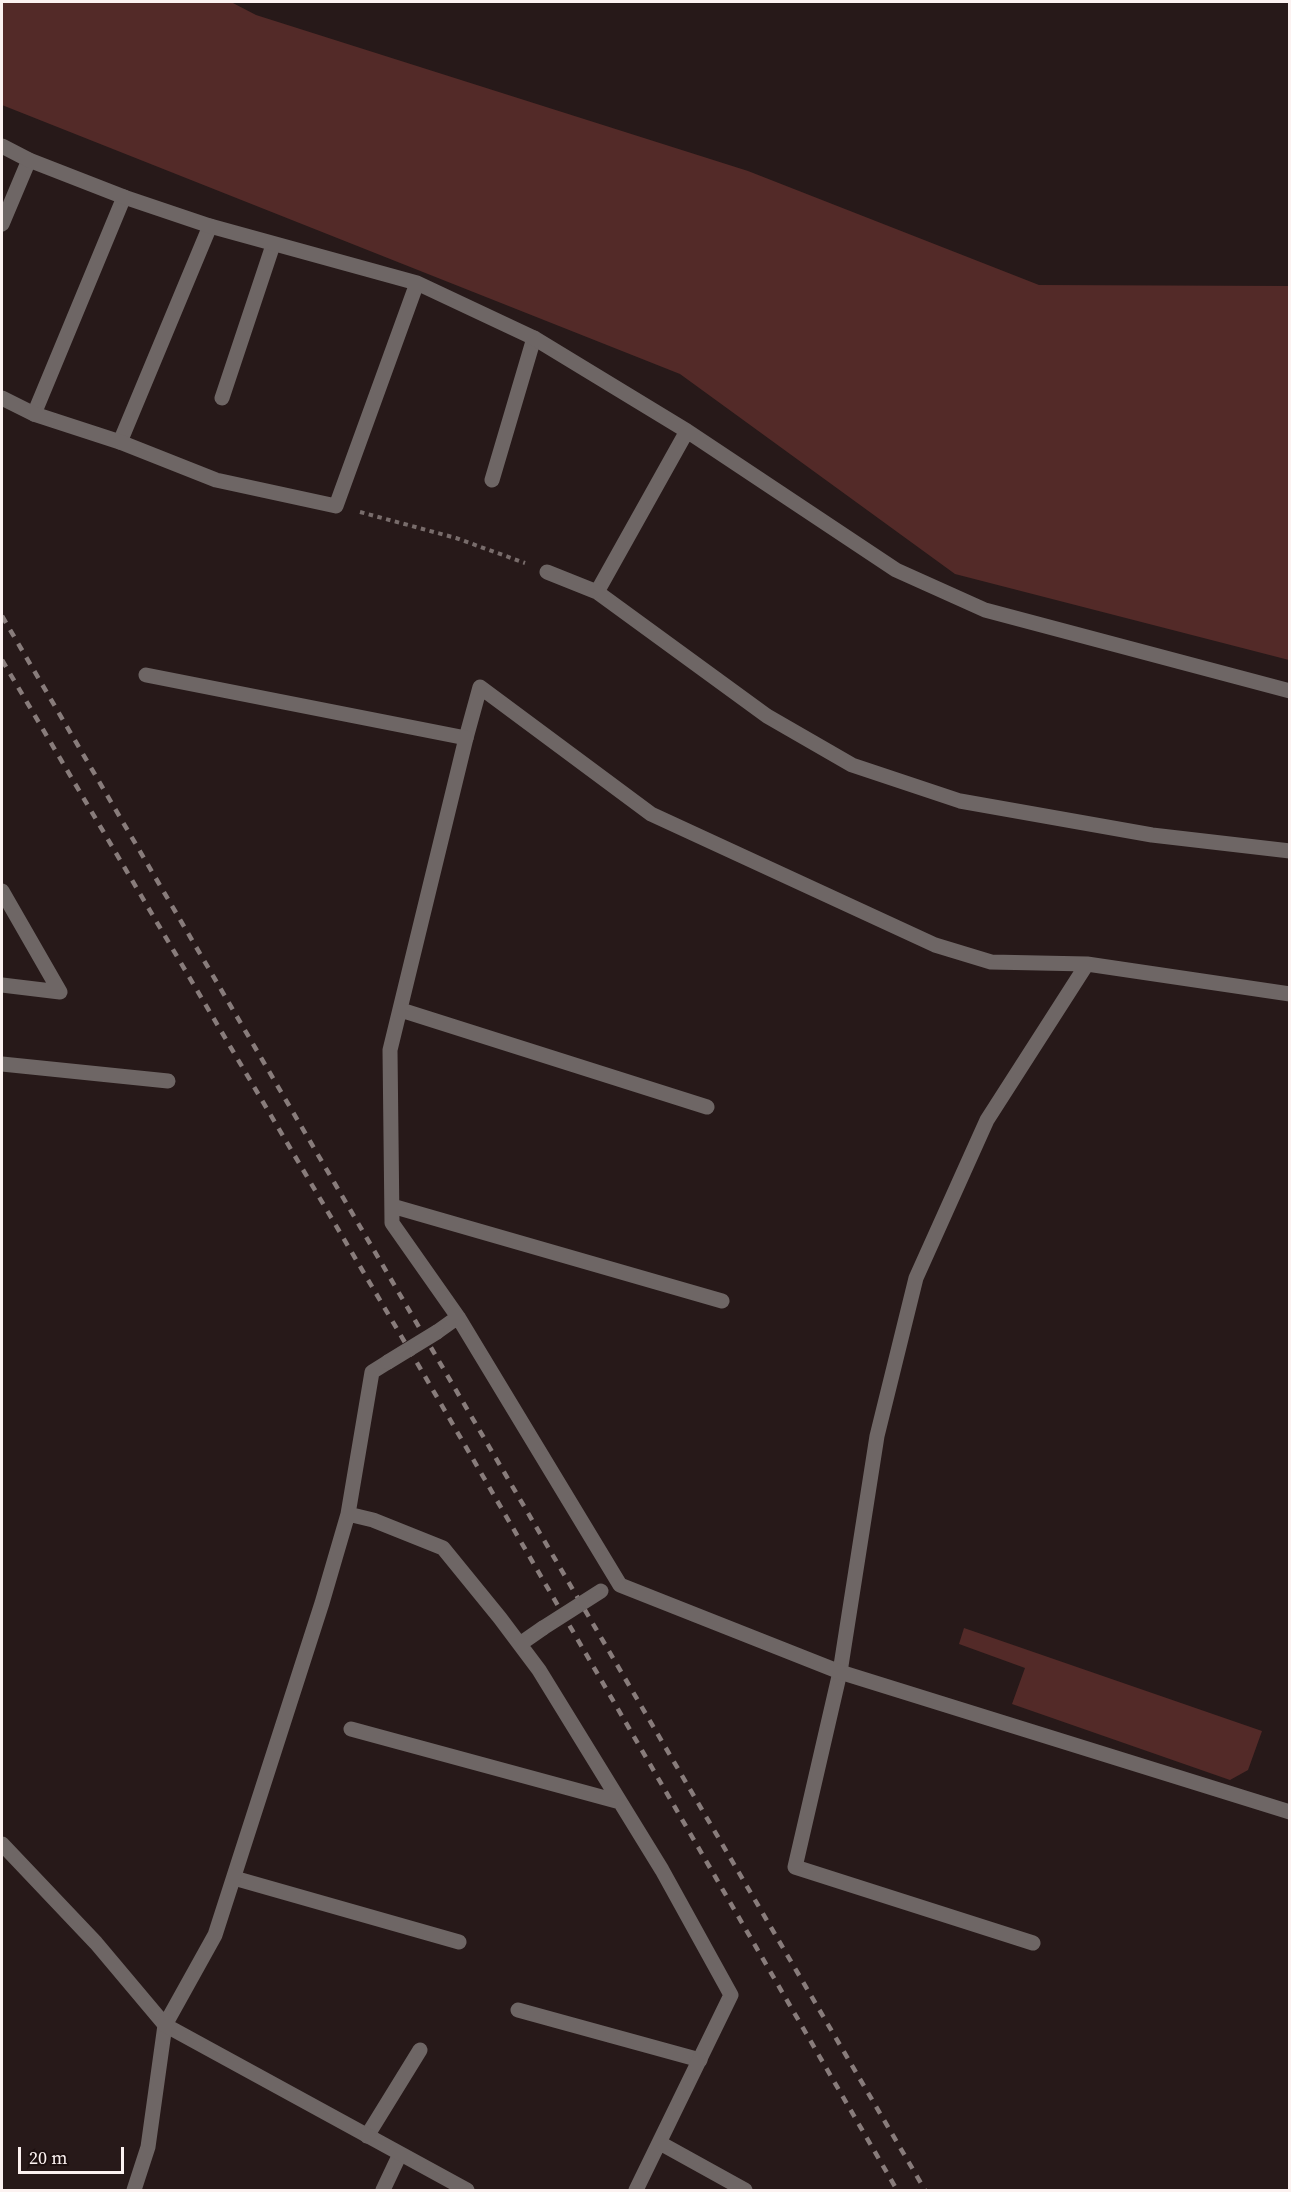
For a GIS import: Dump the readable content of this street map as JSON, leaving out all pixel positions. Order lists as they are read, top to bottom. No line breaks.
{"scale_bar":"20 m"}
